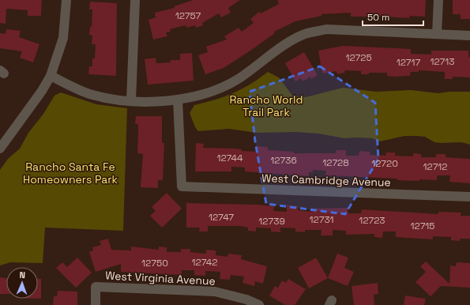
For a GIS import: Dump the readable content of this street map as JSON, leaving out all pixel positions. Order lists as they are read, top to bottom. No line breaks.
{"streets":{"street":["West Cambridge Avenue","West Virginia Avenue"]},"parks":["Rancho World Trail Park","Rancho Santa Fe Homeowners Park"],"house_numbers":["12757","12725","12713","12717","12744","12736","12728","12720","12712","12747","12731","12723","12739","12715","12742","12750"],"scale_bar":"50 m","north":"top"}
